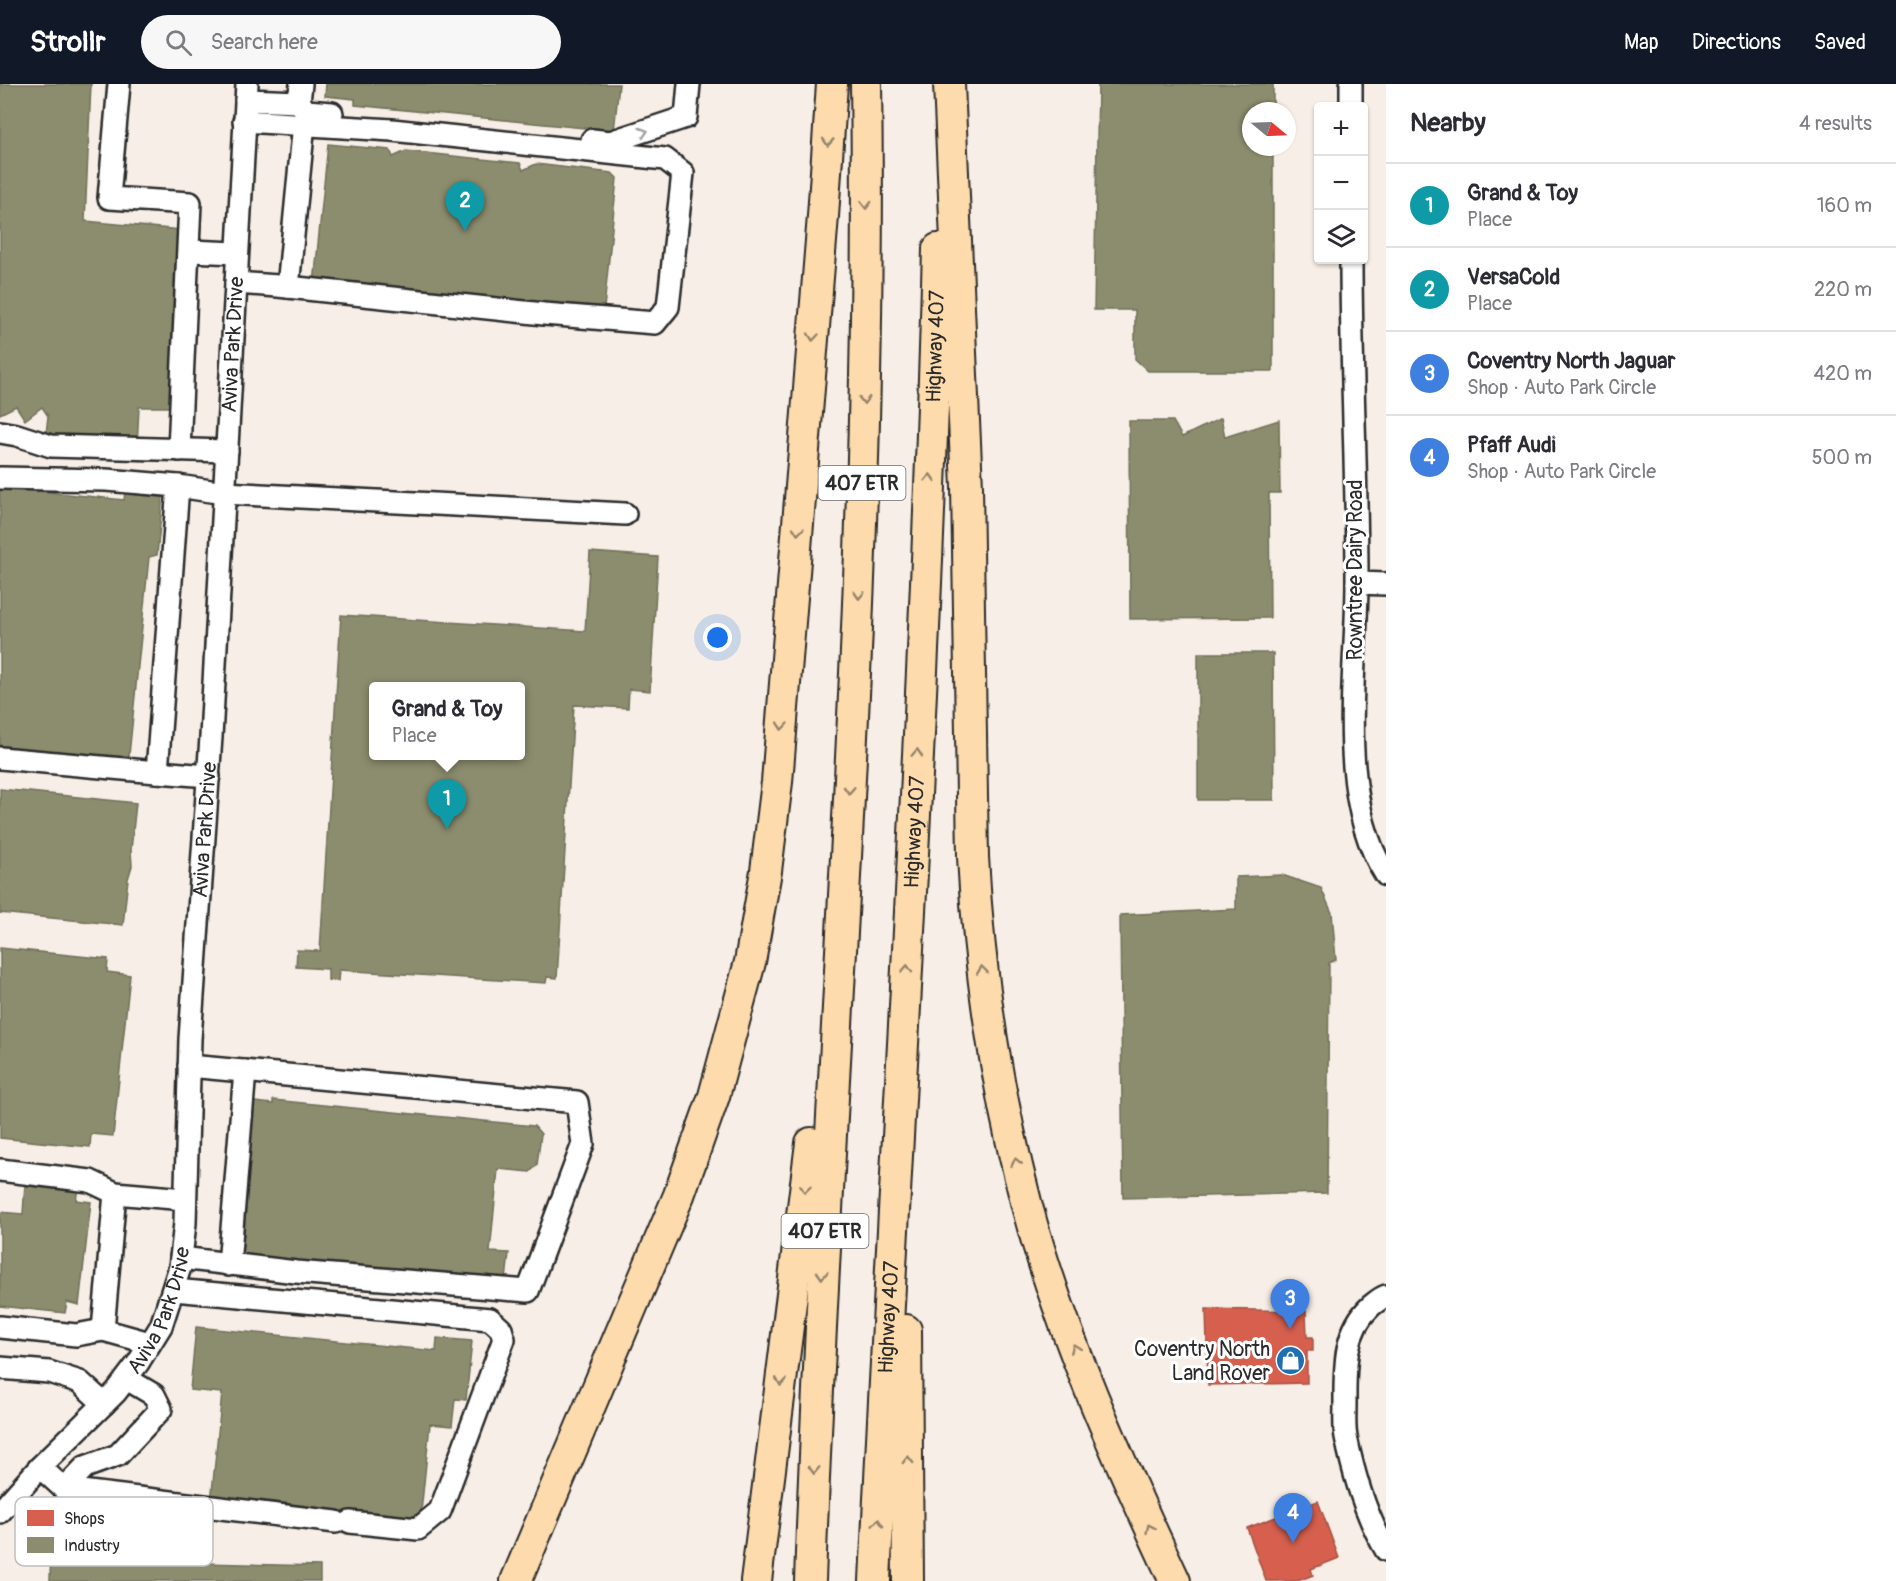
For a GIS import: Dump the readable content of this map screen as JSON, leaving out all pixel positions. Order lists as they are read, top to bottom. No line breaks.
{"streets":{"highway":["Highway 407","407 ETR"],"street":["Aviva Park Drive","Rowntree Dairy Road"]},"places":{"shop":["Coventry North Land Rover"]},"legend":["Shops","Industry"],"north":"right","page":{"header":"Strollr","search":"Search here","nav":["Map","Directions","Saved"],"heading":["Nearby","4 results"],"map_buttons":["+","−"],"list":[{"mark":"1","name":"Grand & Toy","note":"Place","value":"160 m"},{"mark":"2","name":"VersaCold","note":"Place","value":"220 m"},{"mark":"3","name":"Coventry North Jaguar","note":"Shop · Auto Park Circle","value":"420 m"},{"mark":"4","name":"Pfaff Audi","note":"Shop · Auto Park Circle","value":"500 m"}],"pins":["2","1","3","4"],"popup":["Grand & Toy","Place"]}}
